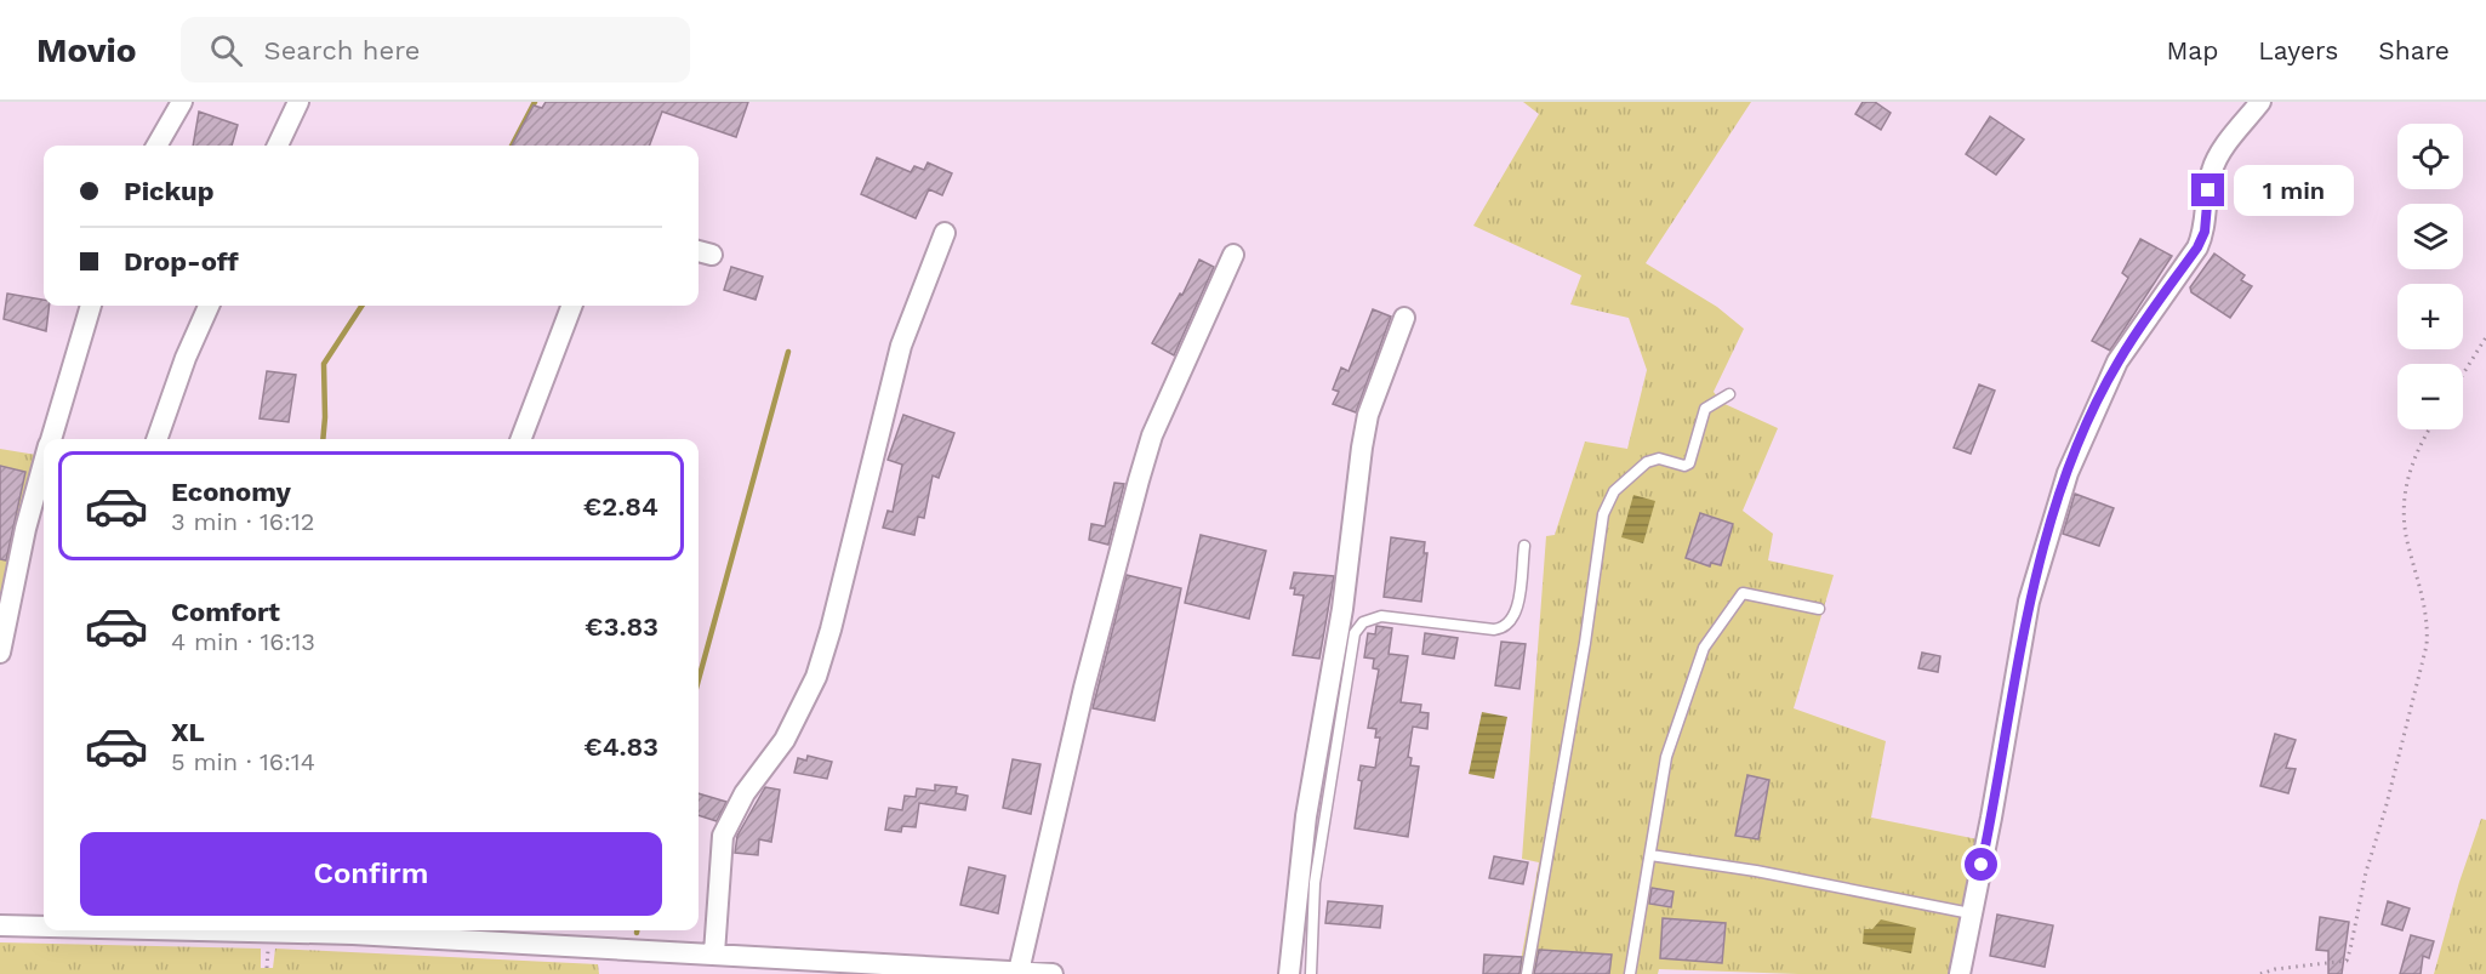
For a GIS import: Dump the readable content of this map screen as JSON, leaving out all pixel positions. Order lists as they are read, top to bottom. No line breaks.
{"page":{"header":"Movio","search":"Search here","nav":["Map","Layers","Share"],"map_buttons":["+","−"],"banner":["Pickup","Drop-off"],"bubble":"1 min","list":[{"name":"Economy","note":"3 min · 16:12","value":"€2.84"},{"name":"Comfort","note":"4 min · 16:13","value":"€3.83"},{"name":"XL","note":"5 min · 16:14","value":"€4.83"}],"buttons":"Confirm"}}
